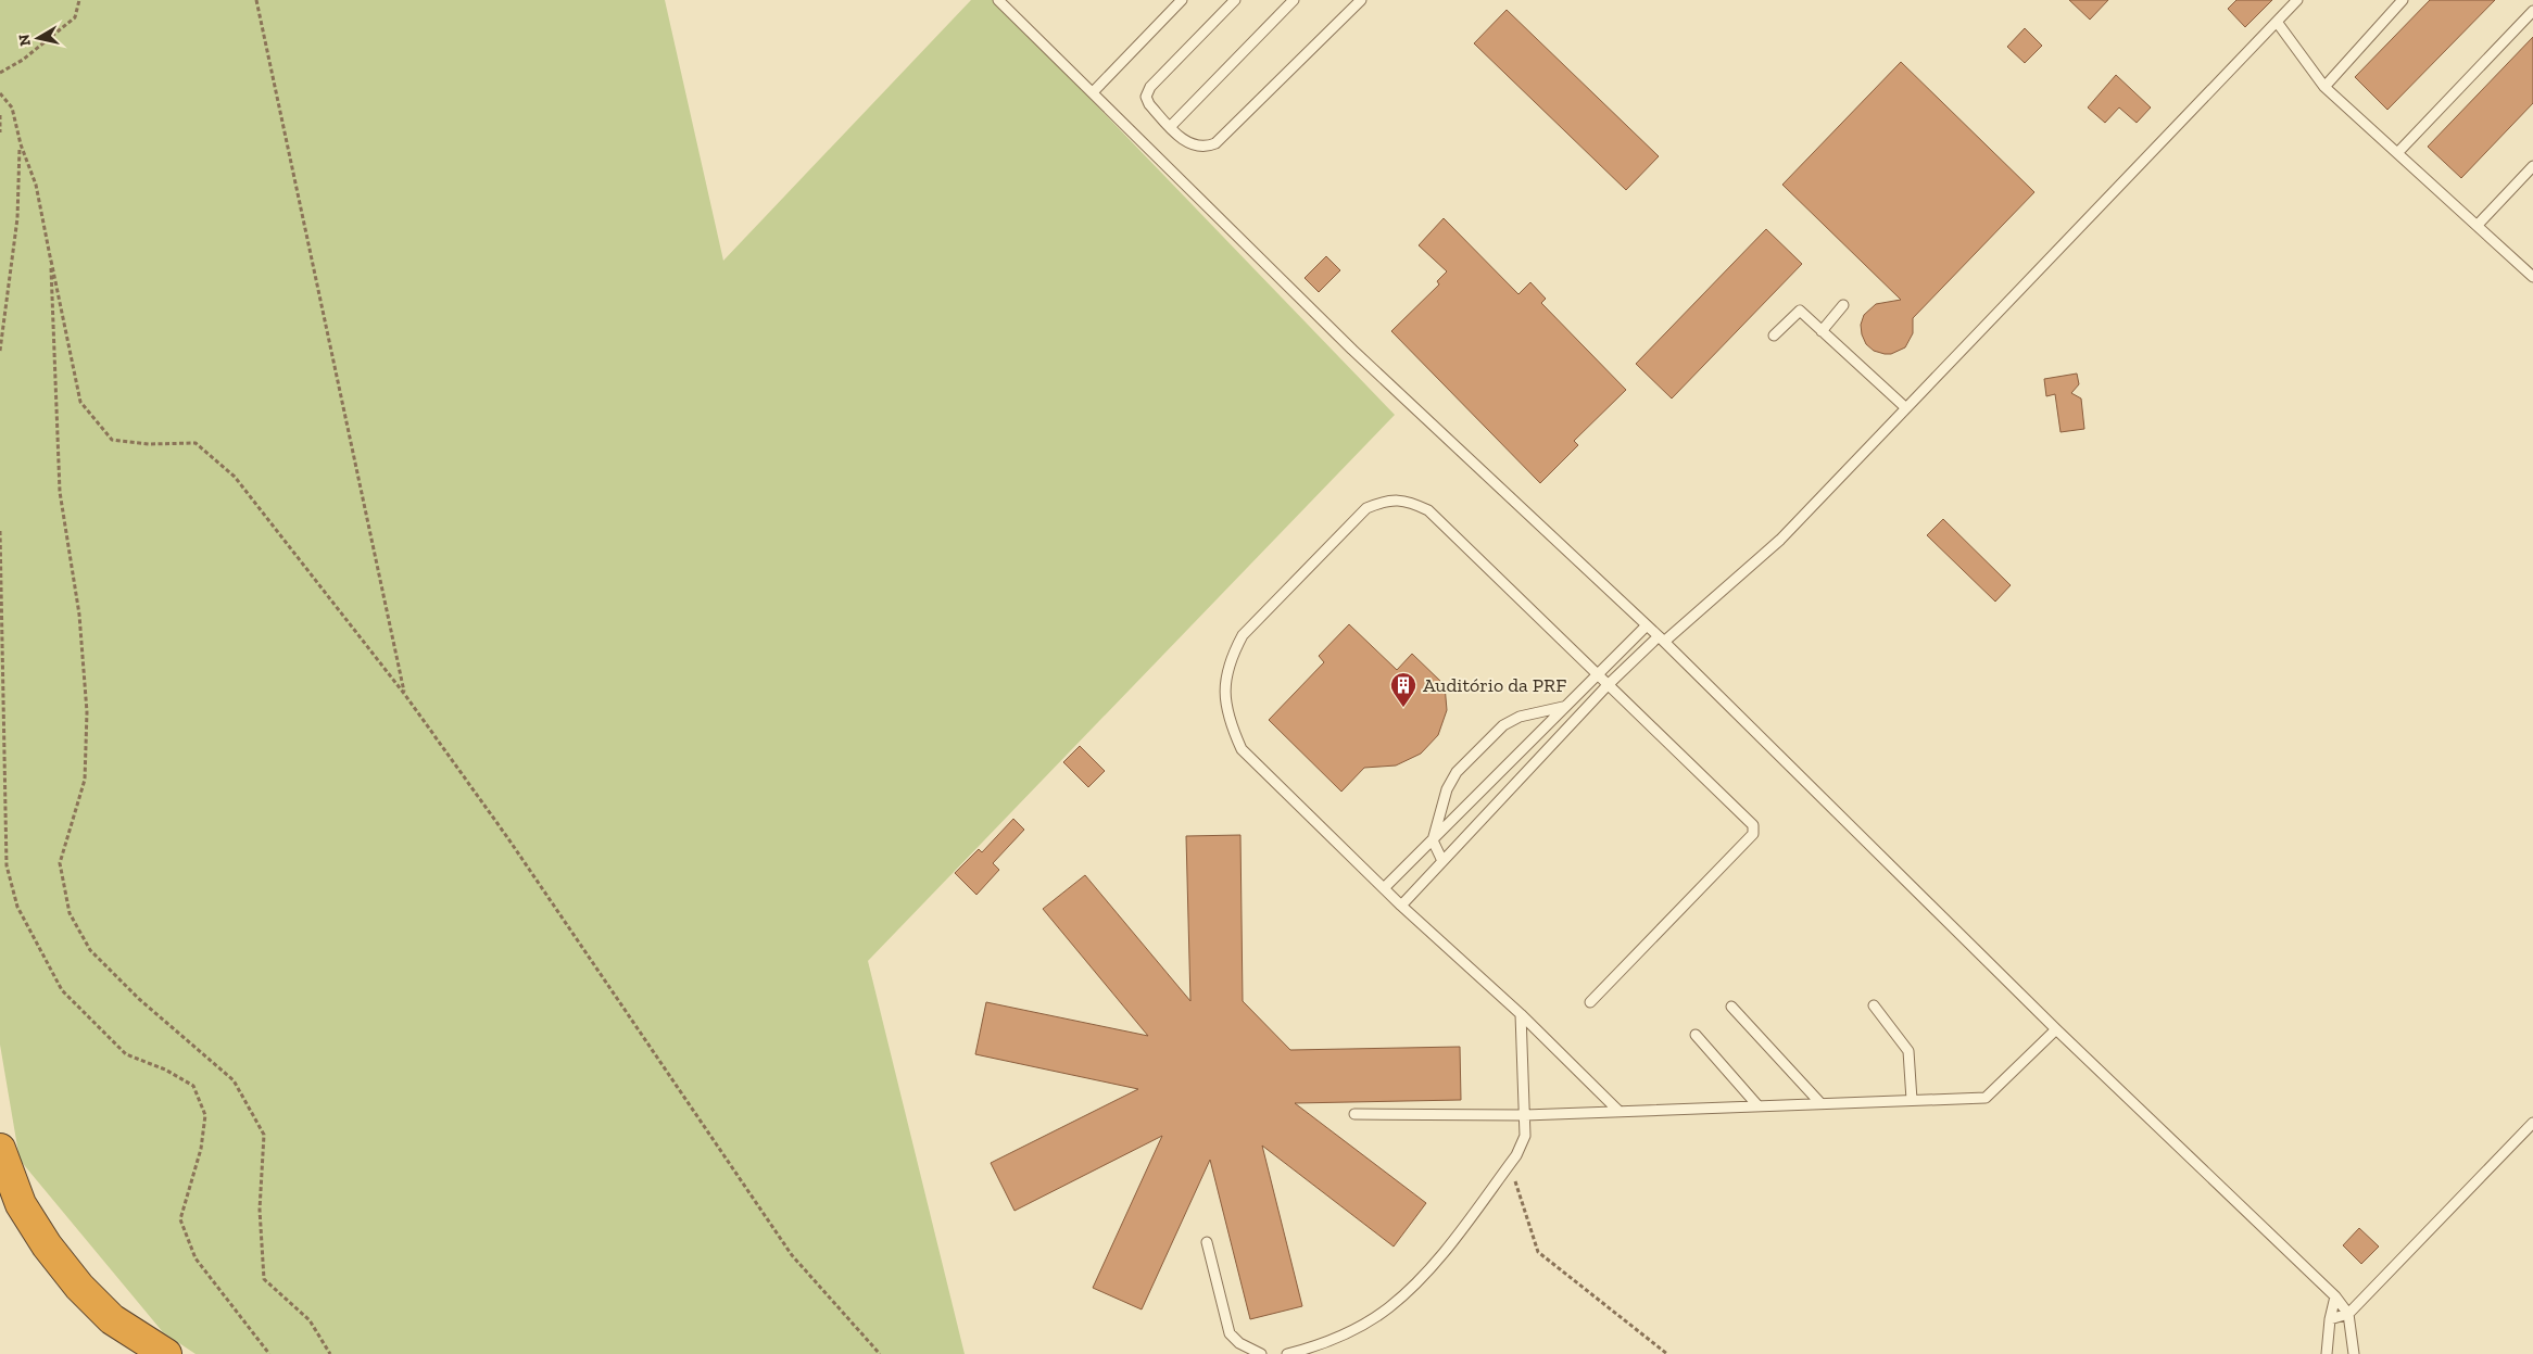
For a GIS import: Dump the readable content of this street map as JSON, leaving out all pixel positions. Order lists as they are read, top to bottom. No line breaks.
{"places":{"building":["Auditório da PRF"]},"north":"left"}
